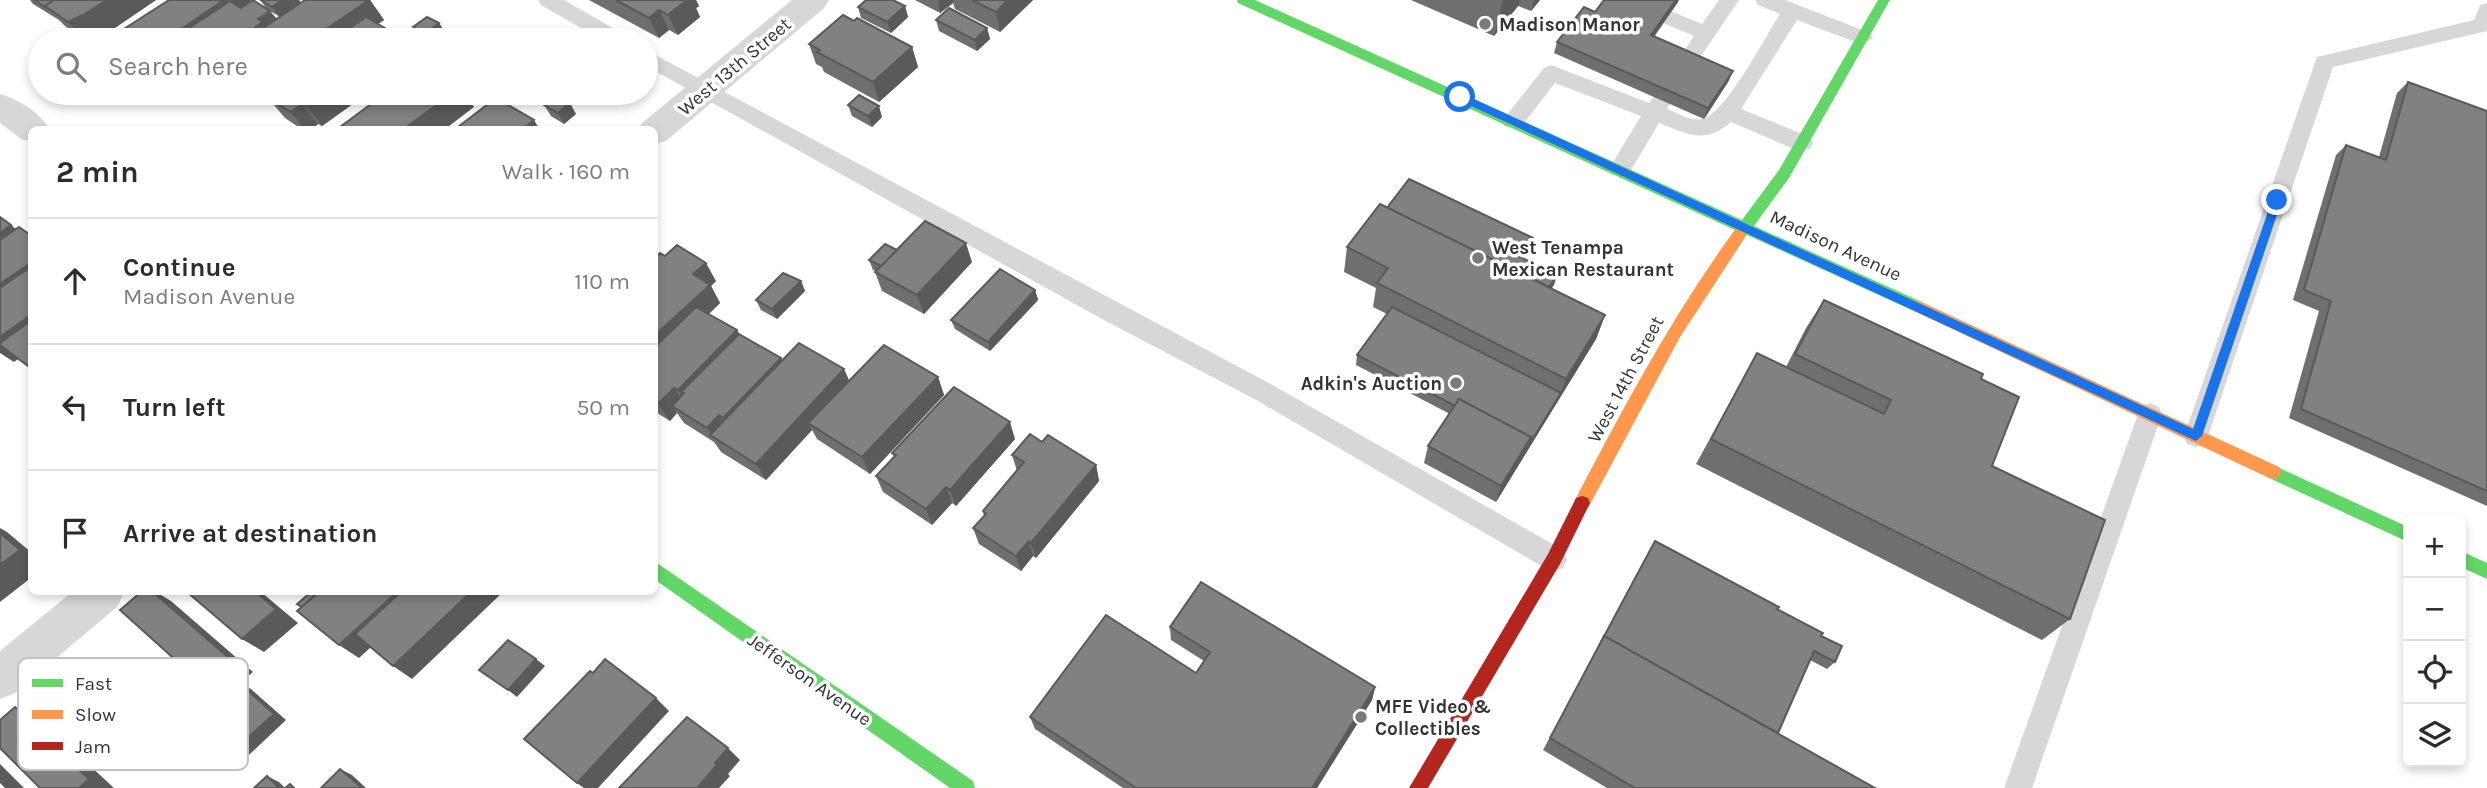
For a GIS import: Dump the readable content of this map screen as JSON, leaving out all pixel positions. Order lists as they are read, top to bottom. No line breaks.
{"streets":{"street":["West 13th Street","Madison Avenue","West 14th Street","Jefferson Avenue"]},"crossings":[["Madison Avenue","West 14th Street"]],"places":["Madison Manor","West Tenampa Mexican Restaurant","Adkin's Auction","MFE Video & Collectibles"],"legend":["Fast","Slow","Jam"],"page":{"search":"Search here","heading":["2 min","Walk · 160 m"],"list":[["Continue","Madison Avenue","110 m"],["Turn left","50 m"],"Arrive at destination"],"map_buttons":["+","−"]}}
